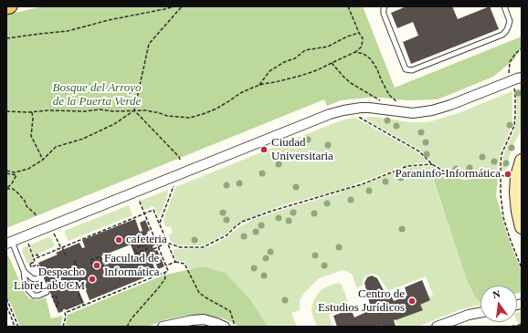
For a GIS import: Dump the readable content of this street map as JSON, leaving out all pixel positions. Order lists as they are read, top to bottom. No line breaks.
{"parks":["Bosque del Arroyo de la Puerta Verde"],"places":["Ciudad Universitaria","Paraninfo-Informática","cafeteria","Facultad de Informática","Despacho LibreLabUCM","Centro de Estudios Jurídicos"],"north":"top"}
